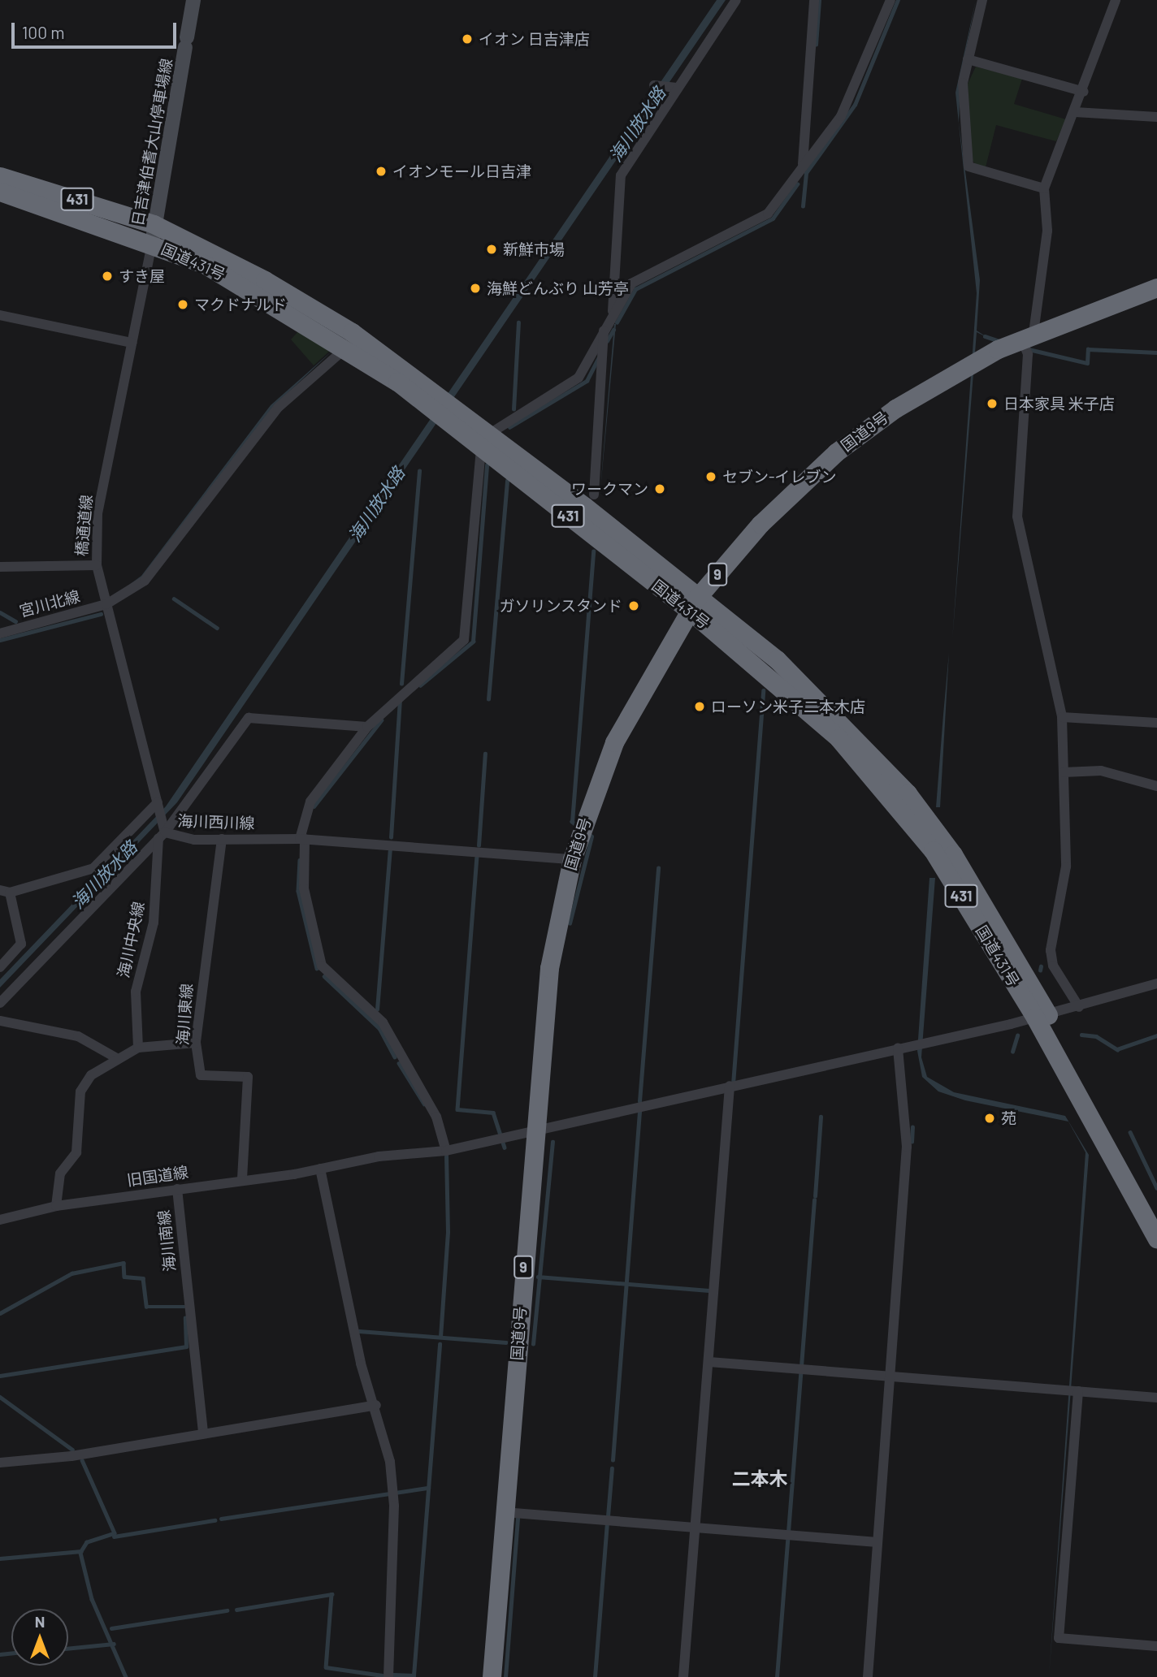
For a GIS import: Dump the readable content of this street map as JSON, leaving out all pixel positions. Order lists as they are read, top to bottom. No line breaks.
{"streets":{"highway":["431","国道431号","国道9号","9"],"main road":["日吉津伯耆大山停車場線"],"street":["橋通道線","宮川北線","海川西川線","海川中央線","海川東線","旧国道線","海川南線"]},"crossings":[["日吉津伯耆大山停車場線","国道431号"],["日吉津伯耆大山停車場線","橋通道線"],["国道431号","国道9号"],["国道431号","橋通道線"],["国道431号","宮川北線"],["国道431号","旧国道線"],["国道9号","海川西川線"],["国道9号","旧国道線"],["橋通道線","宮川北線"],["橋通道線","海川西川線"],["橋通道線","海川中央線"],["海川西川線","海川中央線"],["海川西川線","海川東線"],["海川東線","旧国道線"],["旧国道線","海川南線"]],"districts":["二本木"],"water":["海川放水路"],"places":["イオン 日吉津店","イオンモール日吉津","新鮮市場","すき屋","海鮮どんぶり 山芳亭","マクドナルド","日本家具 米子店","セブン-イレブン","ワークマン","ガソリンスタンド","ローソン米子二本木店","苑"],"scale_bar":"100 m","north":"top"}
